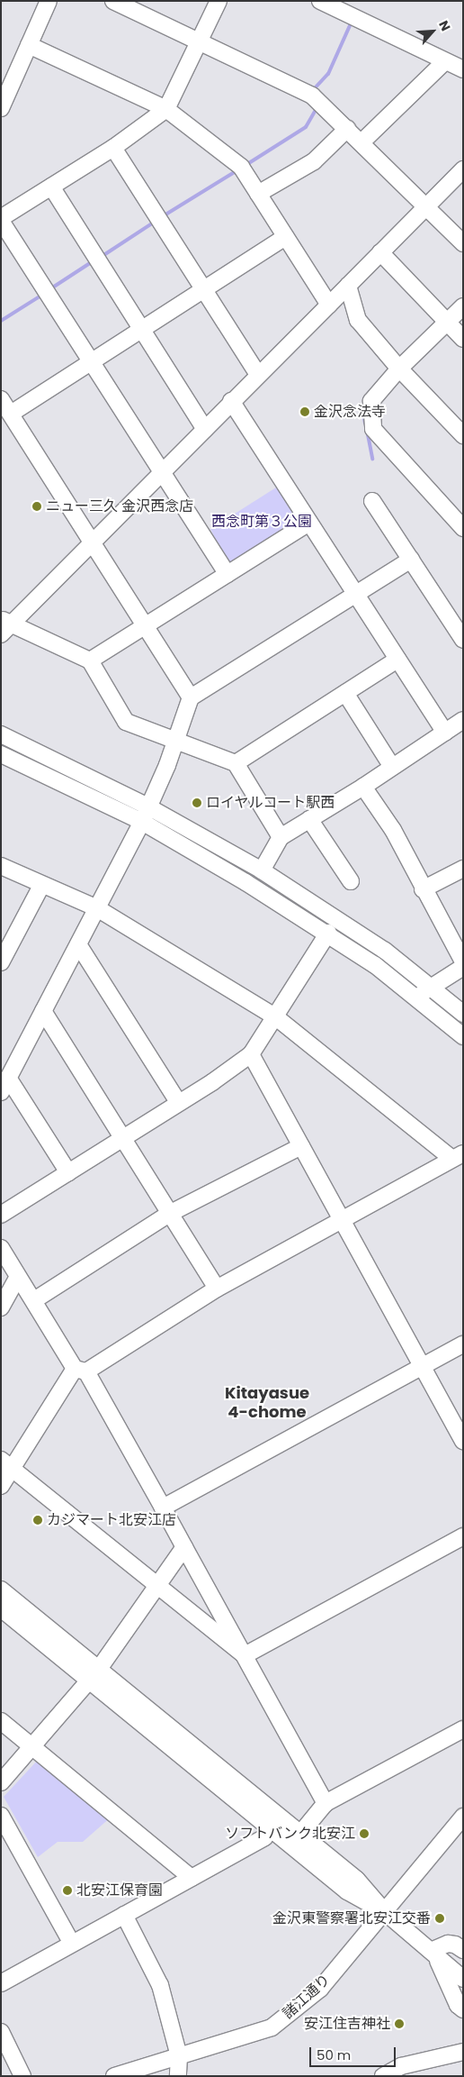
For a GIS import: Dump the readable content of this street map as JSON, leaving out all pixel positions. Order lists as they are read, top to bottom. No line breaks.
{"streets":{"street":["諸江通り"]},"districts":["Kitayasue 4-chome"],"parks":["西念町第３公園"],"places":["金沢念法寺","ニュー三久 金沢西念店","ロイヤルコート駅西","カジマート北安江店","ソフトバンク北安江","北安江保育園","金沢東警察署北安江交番","安江住吉神社"],"scale_bar":"50 m","north":"top right"}
